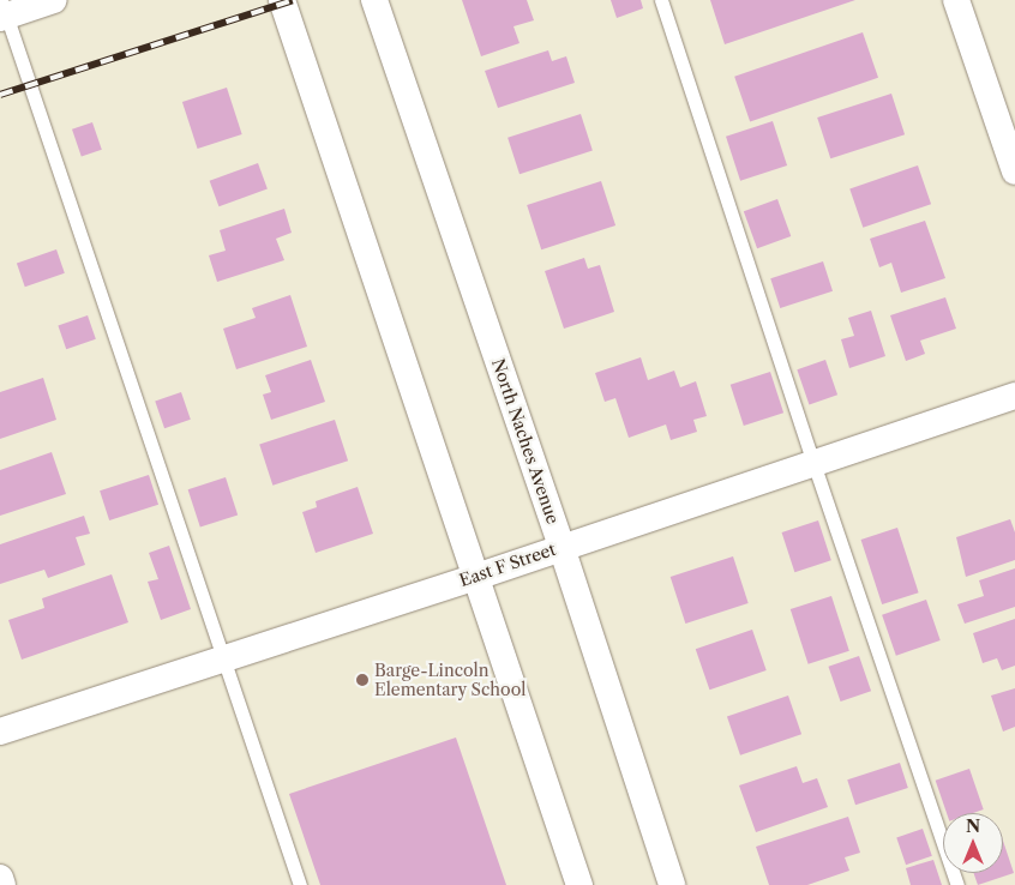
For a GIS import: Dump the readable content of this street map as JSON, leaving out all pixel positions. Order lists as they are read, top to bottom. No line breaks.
{"streets":{"street":["North Naches Avenue","East F Street"]},"crossings":[["North Naches Avenue","East F Street"]],"places":["Barge-Lincoln Elementary School"],"north":"top"}
